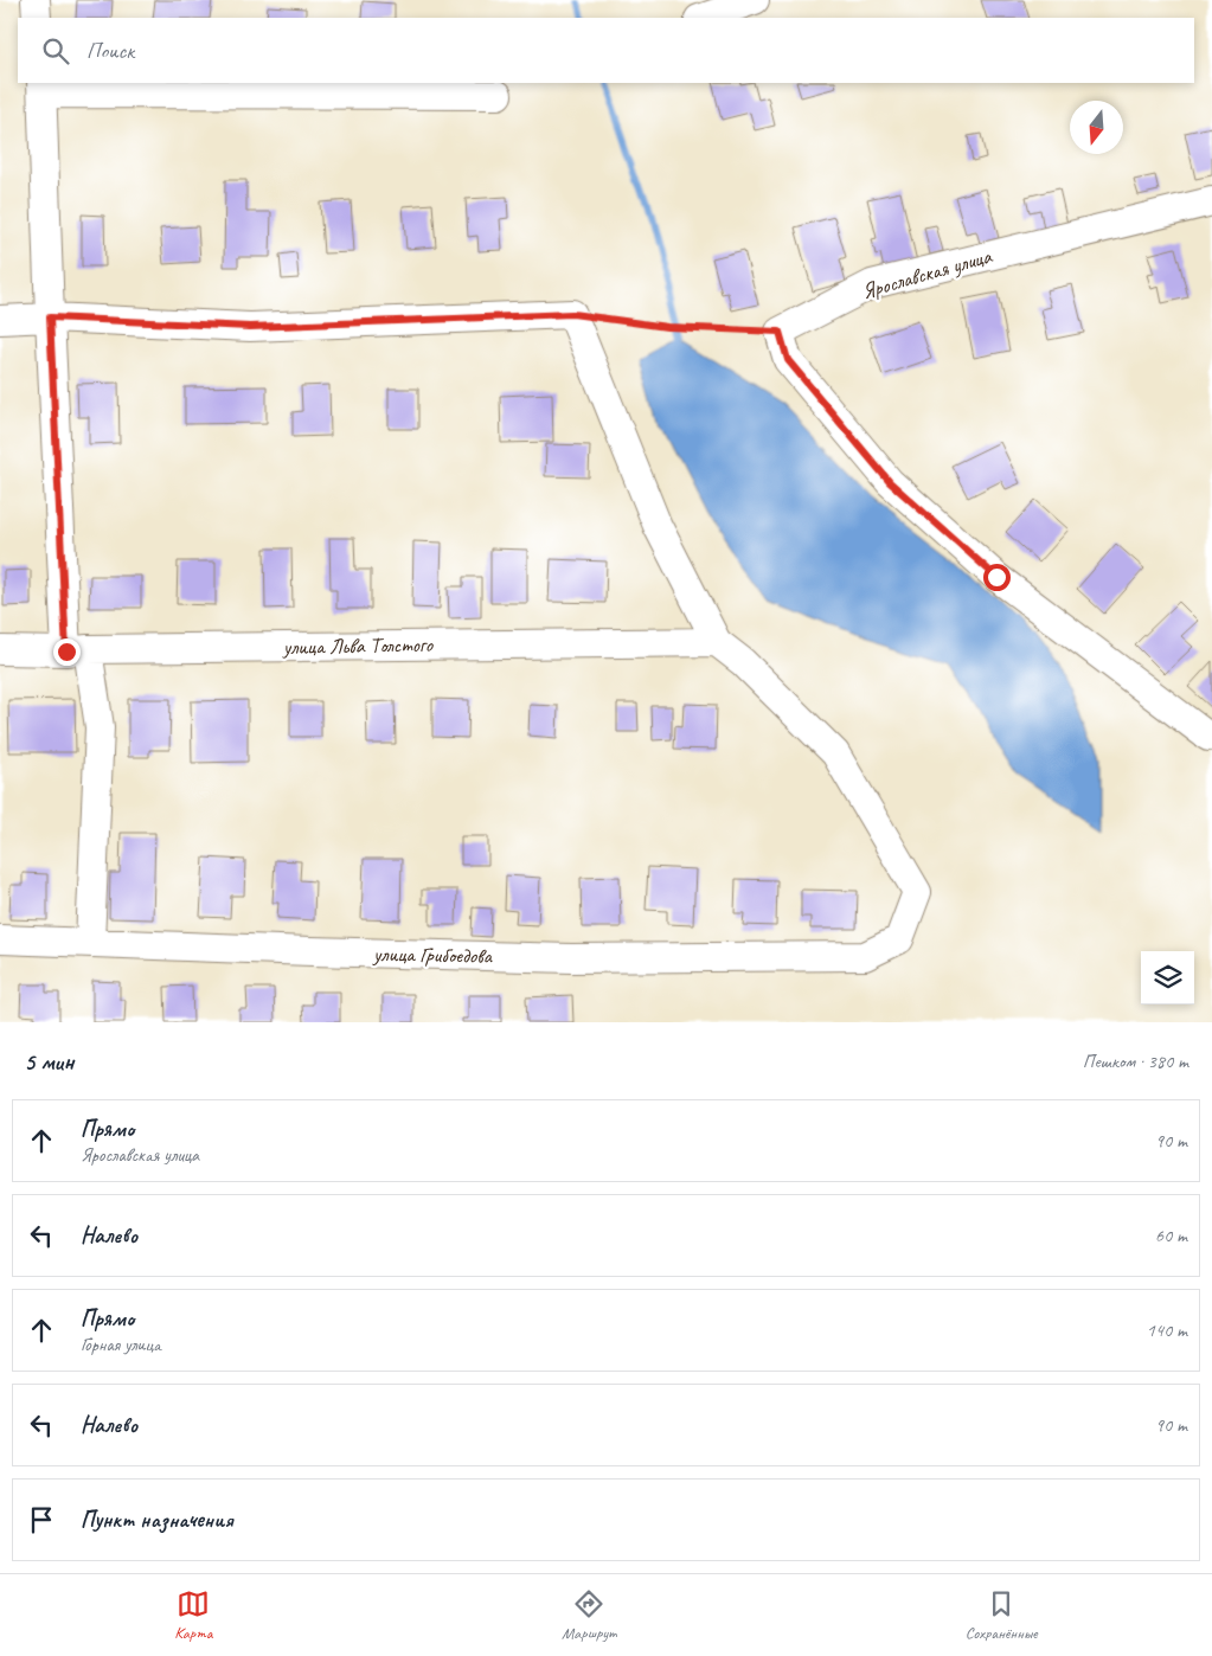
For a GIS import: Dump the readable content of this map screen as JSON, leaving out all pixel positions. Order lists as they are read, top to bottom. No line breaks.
{"streets":{"street":["Ярославская улица","улица Льва Толстого","улица Грибоедова"]},"crossings":[["улица Льва Толстого","улица Грибоедова"]],"north":"bottom","page":{"search":"Поиск","heading":["5 мин","Пешком · 380 m"],"list":[["Прямо","Ярославская улица","90 m"],["Налево","60 m"],["Прямо","Горная улица","140 m"],["Налево","90 m"],"Пункт назначения"],"nav":["Карта","Маршрут","Сохранённые"]}}
